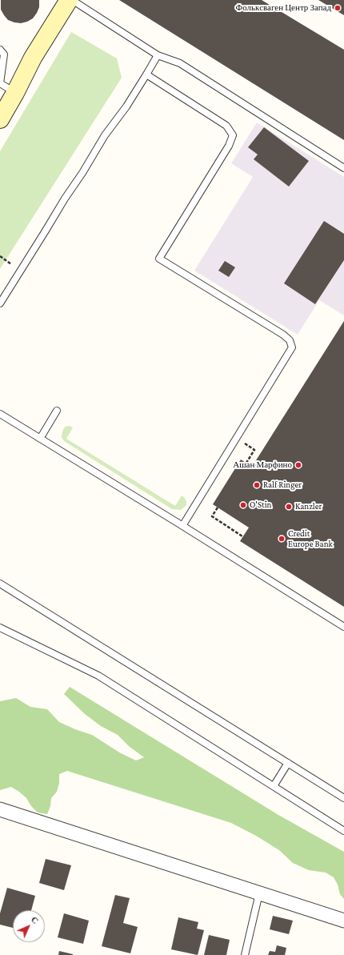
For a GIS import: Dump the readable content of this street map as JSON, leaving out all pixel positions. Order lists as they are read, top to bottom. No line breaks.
{"places":["Фольксваген Центр Запад","Ашан Марфино","Ralf Ringer","O'Stin","Kanzler","Credit Europe Bank"],"north":"top right"}
